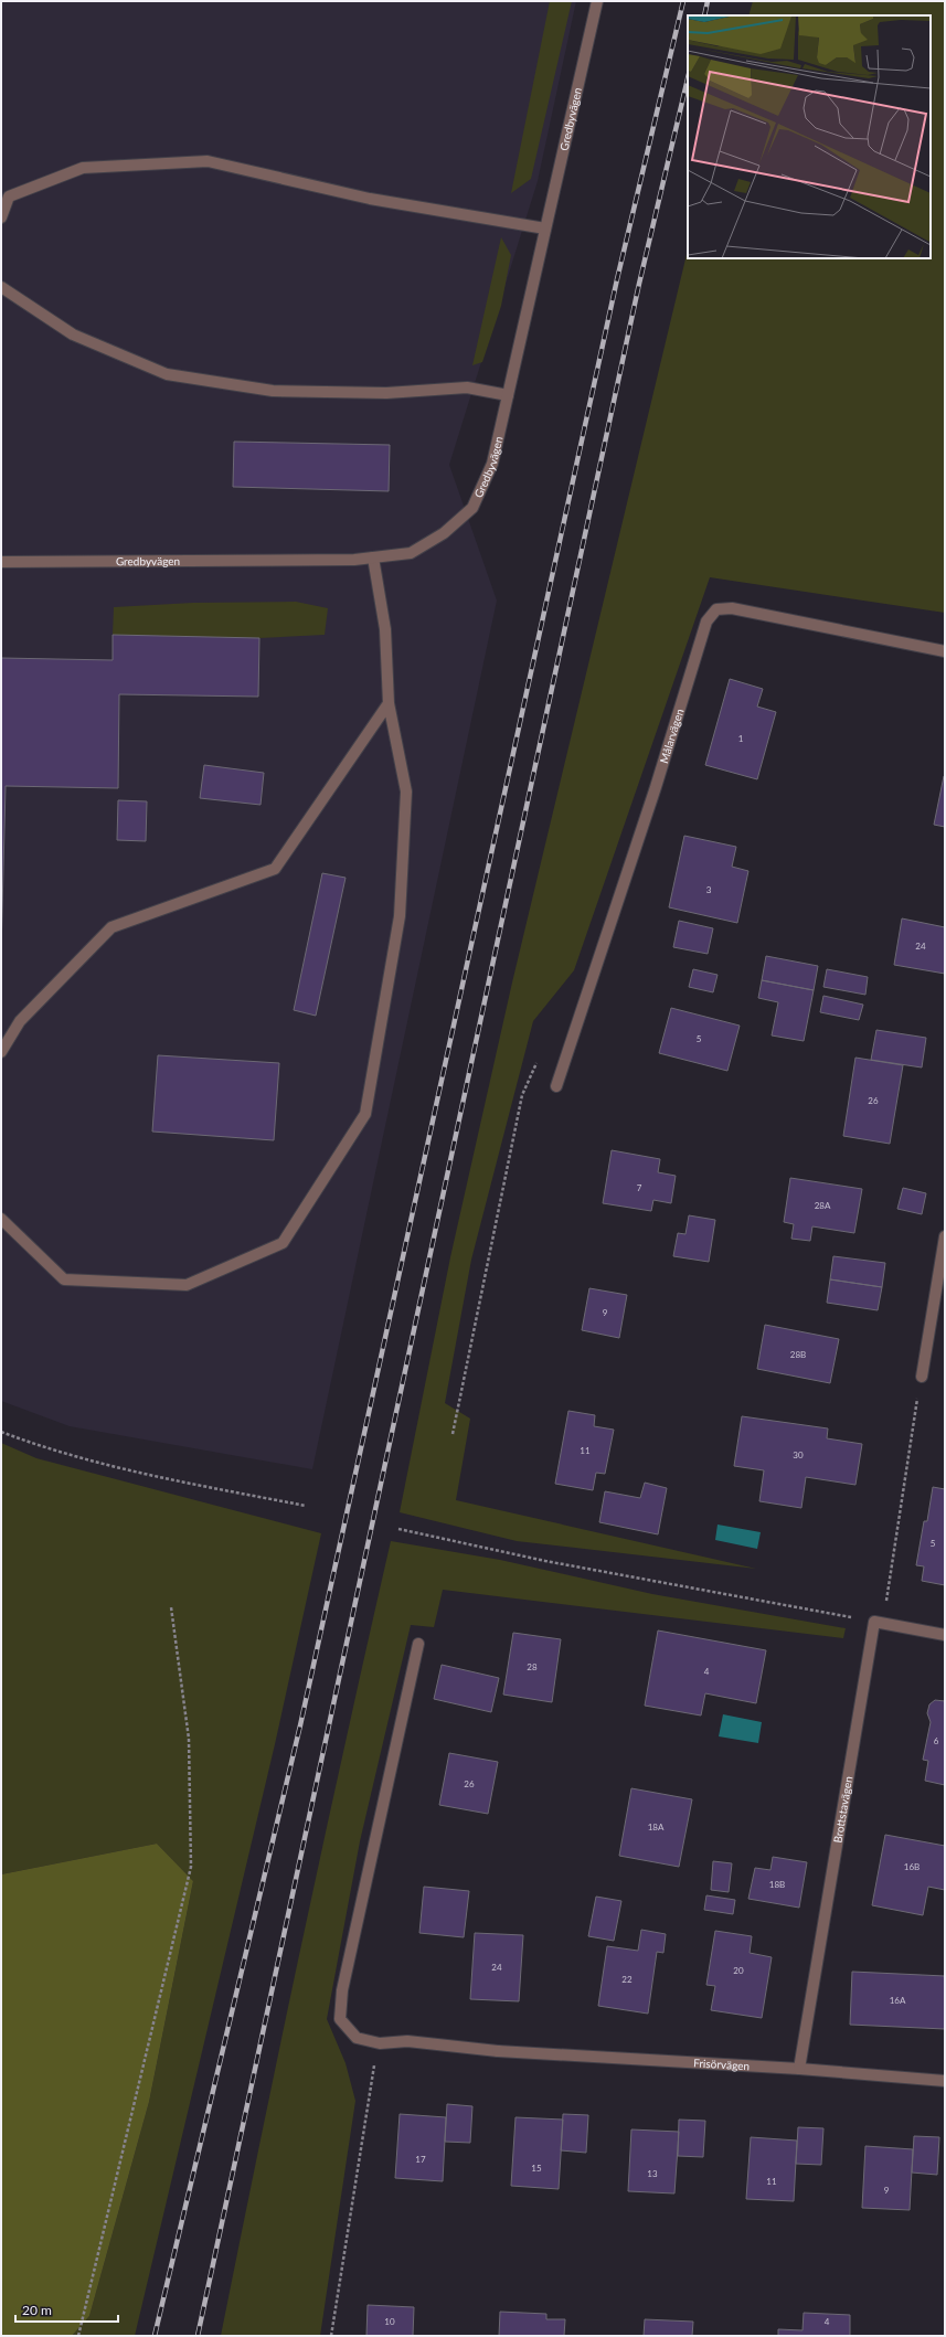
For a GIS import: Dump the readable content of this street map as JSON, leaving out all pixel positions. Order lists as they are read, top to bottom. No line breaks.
{"streets":{"street":["Gredbyvägen","Målarvägen","Brottstavägen","Frisörvägen"]},"crossings":[["Brottstavägen","Frisörvägen"]],"house_numbers":["1","3","24","5","26","7","28A","9","28B","11","30","5","28","4","6","26","18A","16B","18B","24","20","22","16A","17","15","13","11","9","10","4"],"scale_bar":"20 m"}
